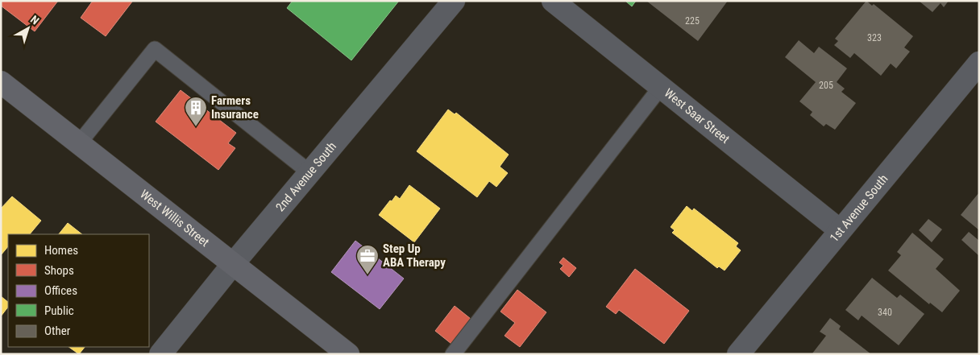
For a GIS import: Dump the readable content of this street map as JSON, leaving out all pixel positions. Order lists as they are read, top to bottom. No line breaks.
{"streets":{"main road":["West Willis Street"],"street":["West Saar Street","2nd Avenue South","1st Avenue South"]},"crossings":[["West Saar Street","1st Avenue South"],["2nd Avenue South","West Willis Street"]],"places":{"building":["Farmers Insurance"],"office":["Step Up ABA Therapy"]},"house_numbers":["225","323","205","340"],"legend":["Homes","Shops","Offices","Public","Other"],"north":"top right"}
